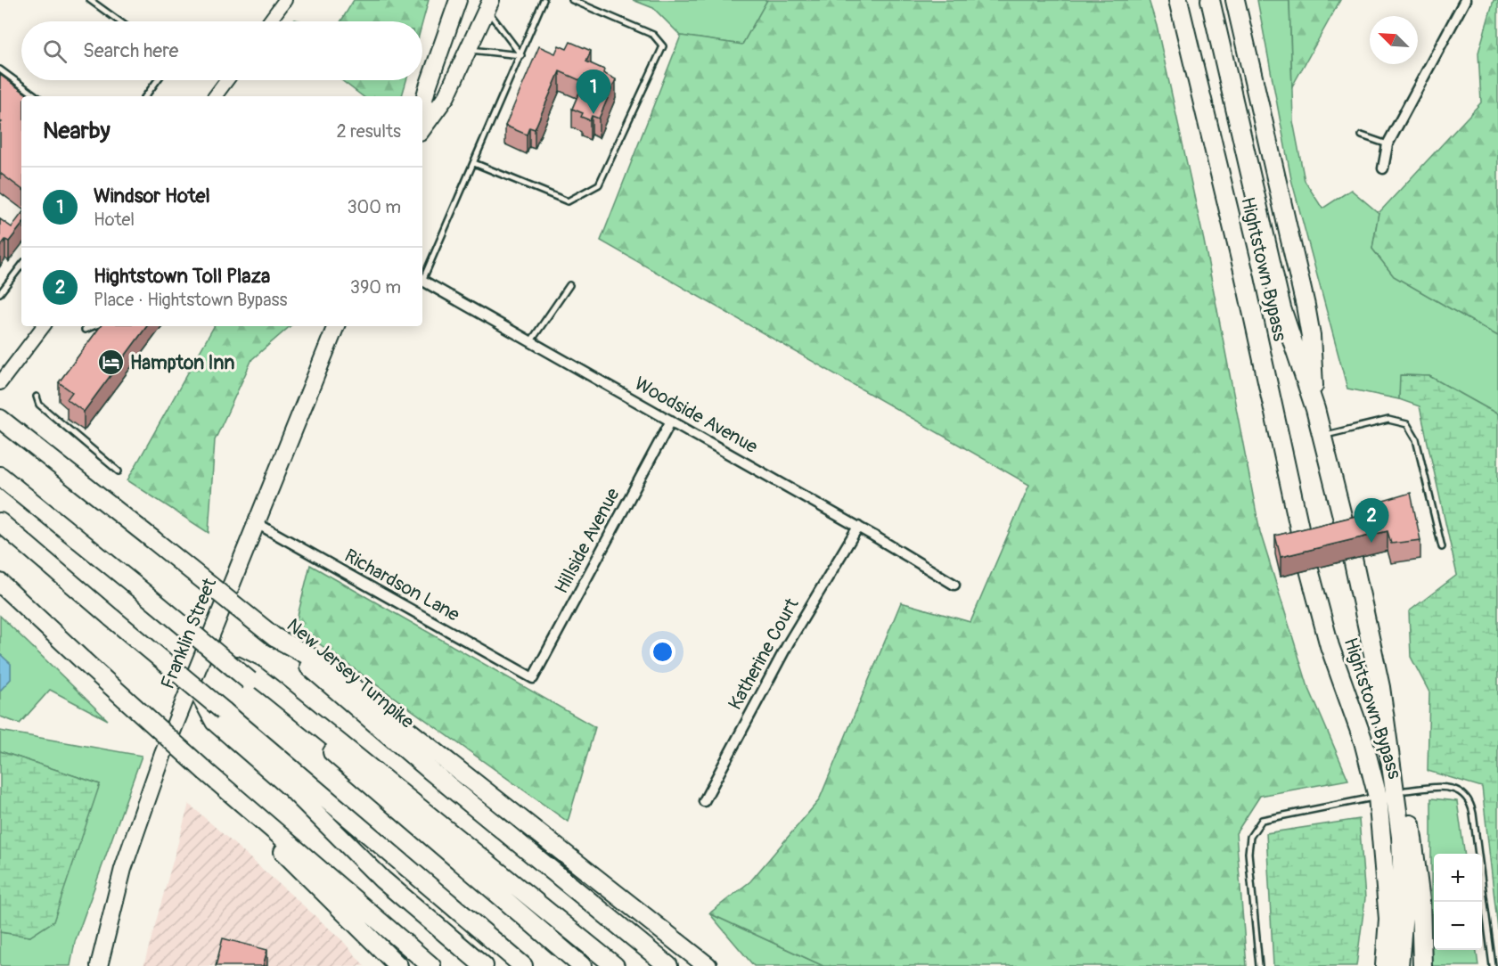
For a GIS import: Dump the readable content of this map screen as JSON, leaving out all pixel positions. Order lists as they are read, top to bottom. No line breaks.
{"streets":{"highway":["Hightstown Bypass","New Jersey Turnpike"],"main road":["Franklin Street"],"street":["Woodside Avenue","Hillside Avenue","Richardson Lane","Katherine Court"]},"crossings":[["Woodside Avenue","Hillside Avenue"],["Woodside Avenue","Katherine Court"],["Hillside Avenue","Richardson Lane"],["Richardson Lane","Franklin Street"]],"places":{"hotel":["Hampton Inn"]},"north":"top left","page":{"search":"Search here","pins":["1","2"],"heading":["Nearby","2 results"],"list":[{"mark":"1","name":"Windsor Hotel","note":"Hotel","value":"300 m"},{"mark":"2","name":"Hightstown Toll Plaza","note":"Place · Hightstown Bypass","value":"390 m"}],"map_buttons":["+","−"]}}
